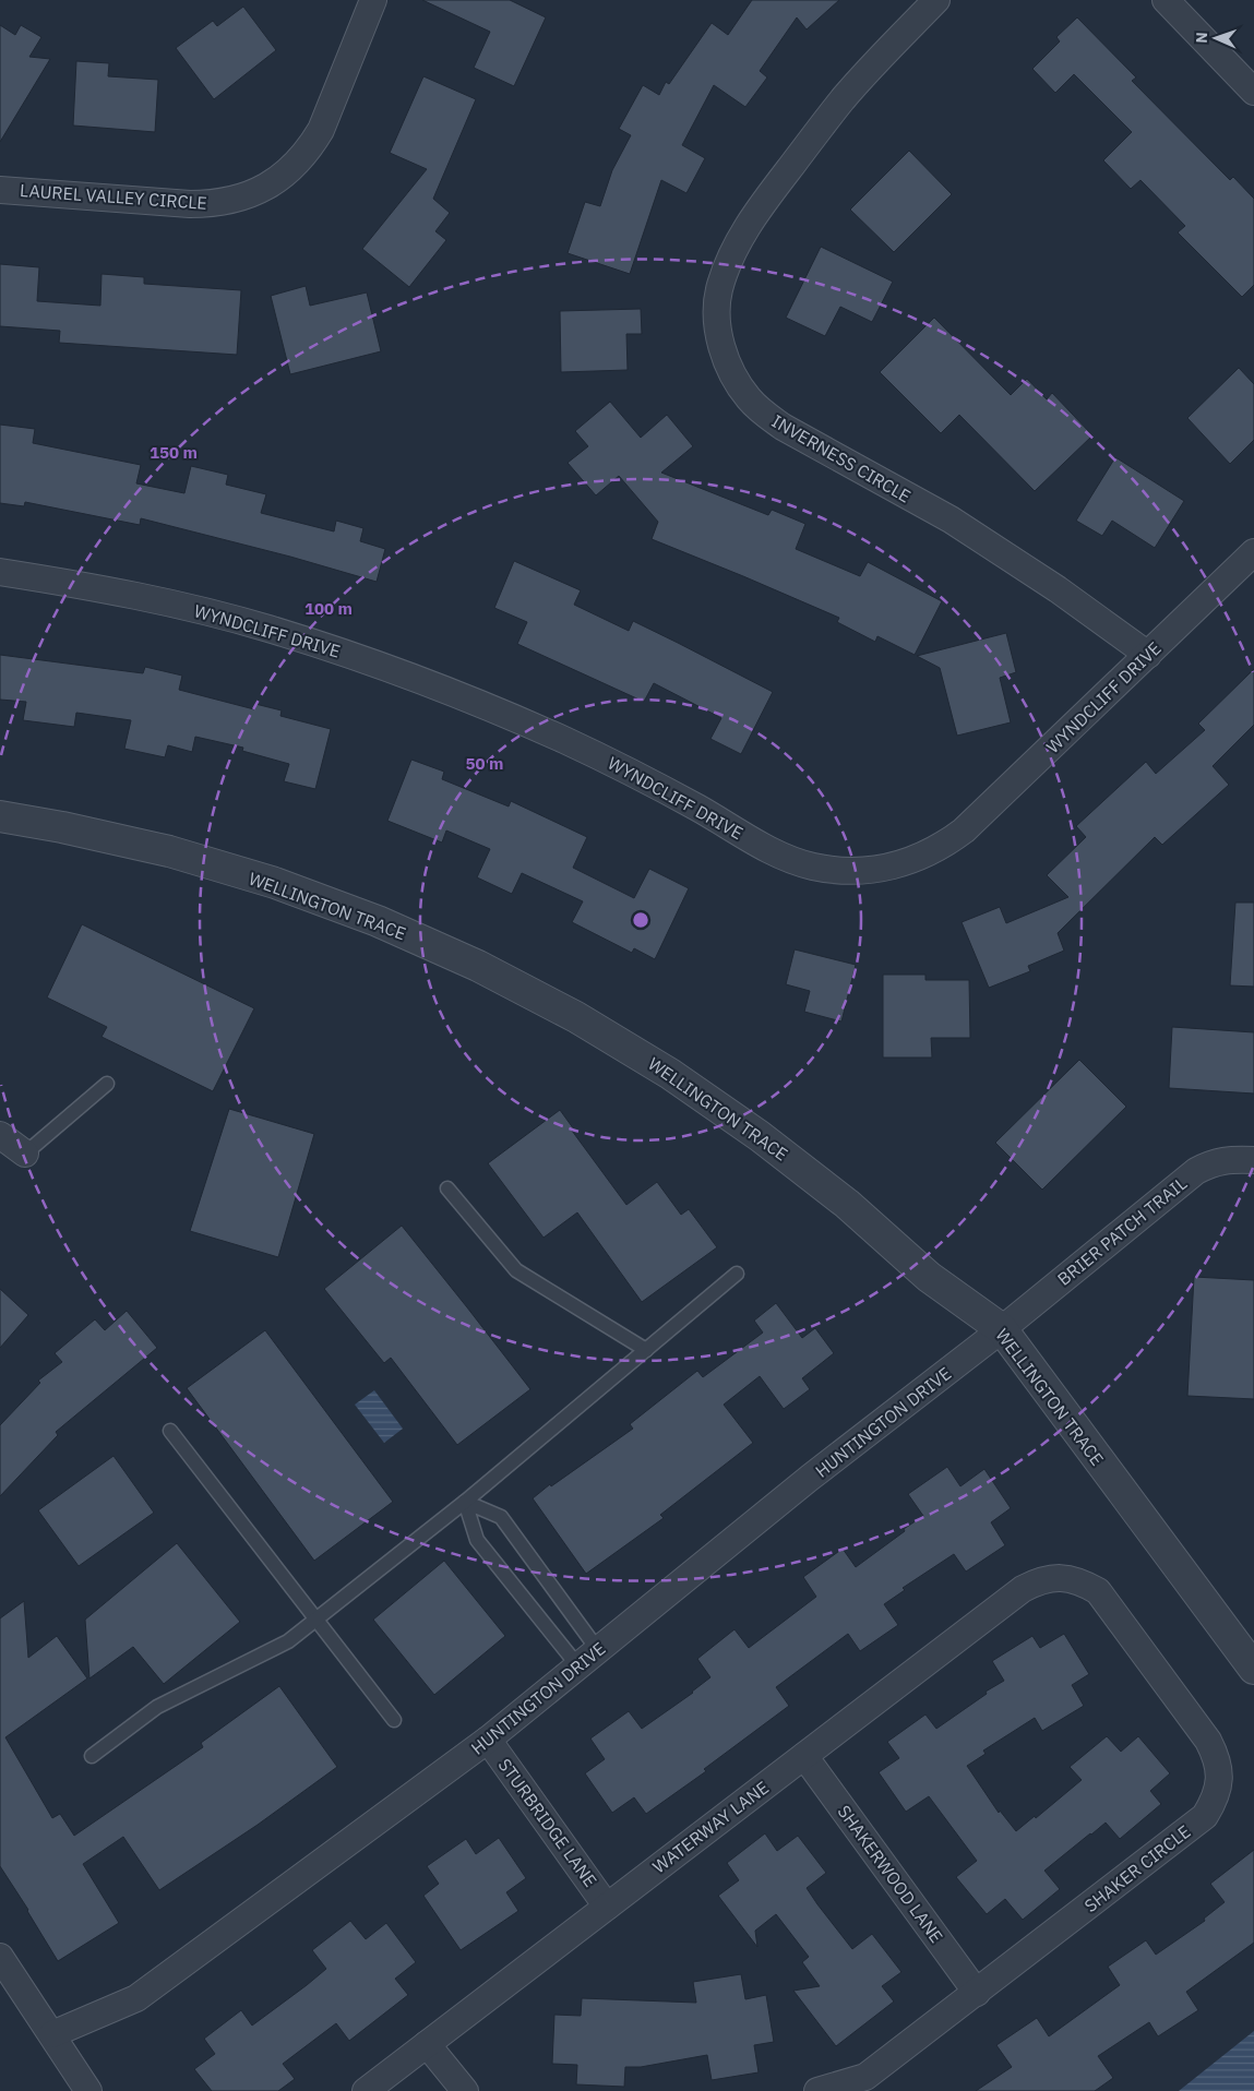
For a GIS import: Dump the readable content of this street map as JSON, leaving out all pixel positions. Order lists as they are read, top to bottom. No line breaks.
{"streets":{"street":["LAUREL VALLEY CIRCLE","INVERNESS CIRCLE","WYNDCLIFF DRIVE","WELLINGTON TRACE","BRIER PATCH TRAIL","HUNTINGTON DRIVE","STURBRIDGE LANE","WATERWAY LANE","SHAKER CIRCLE","SHAKERWOOD LANE"]},"crossings":[["INVERNESS CIRCLE","WYNDCLIFF DRIVE"],["WELLINGTON TRACE","BRIER PATCH TRAIL"],["WELLINGTON TRACE","HUNTINGTON DRIVE"],["BRIER PATCH TRAIL","HUNTINGTON DRIVE"],["HUNTINGTON DRIVE","STURBRIDGE LANE"],["STURBRIDGE LANE","WATERWAY LANE"],["WATERWAY LANE","SHAKER CIRCLE"],["WATERWAY LANE","SHAKERWOOD LANE"],["SHAKER CIRCLE","SHAKERWOOD LANE"]],"north":"left","rings":["150 m","100 m","50 m"]}
